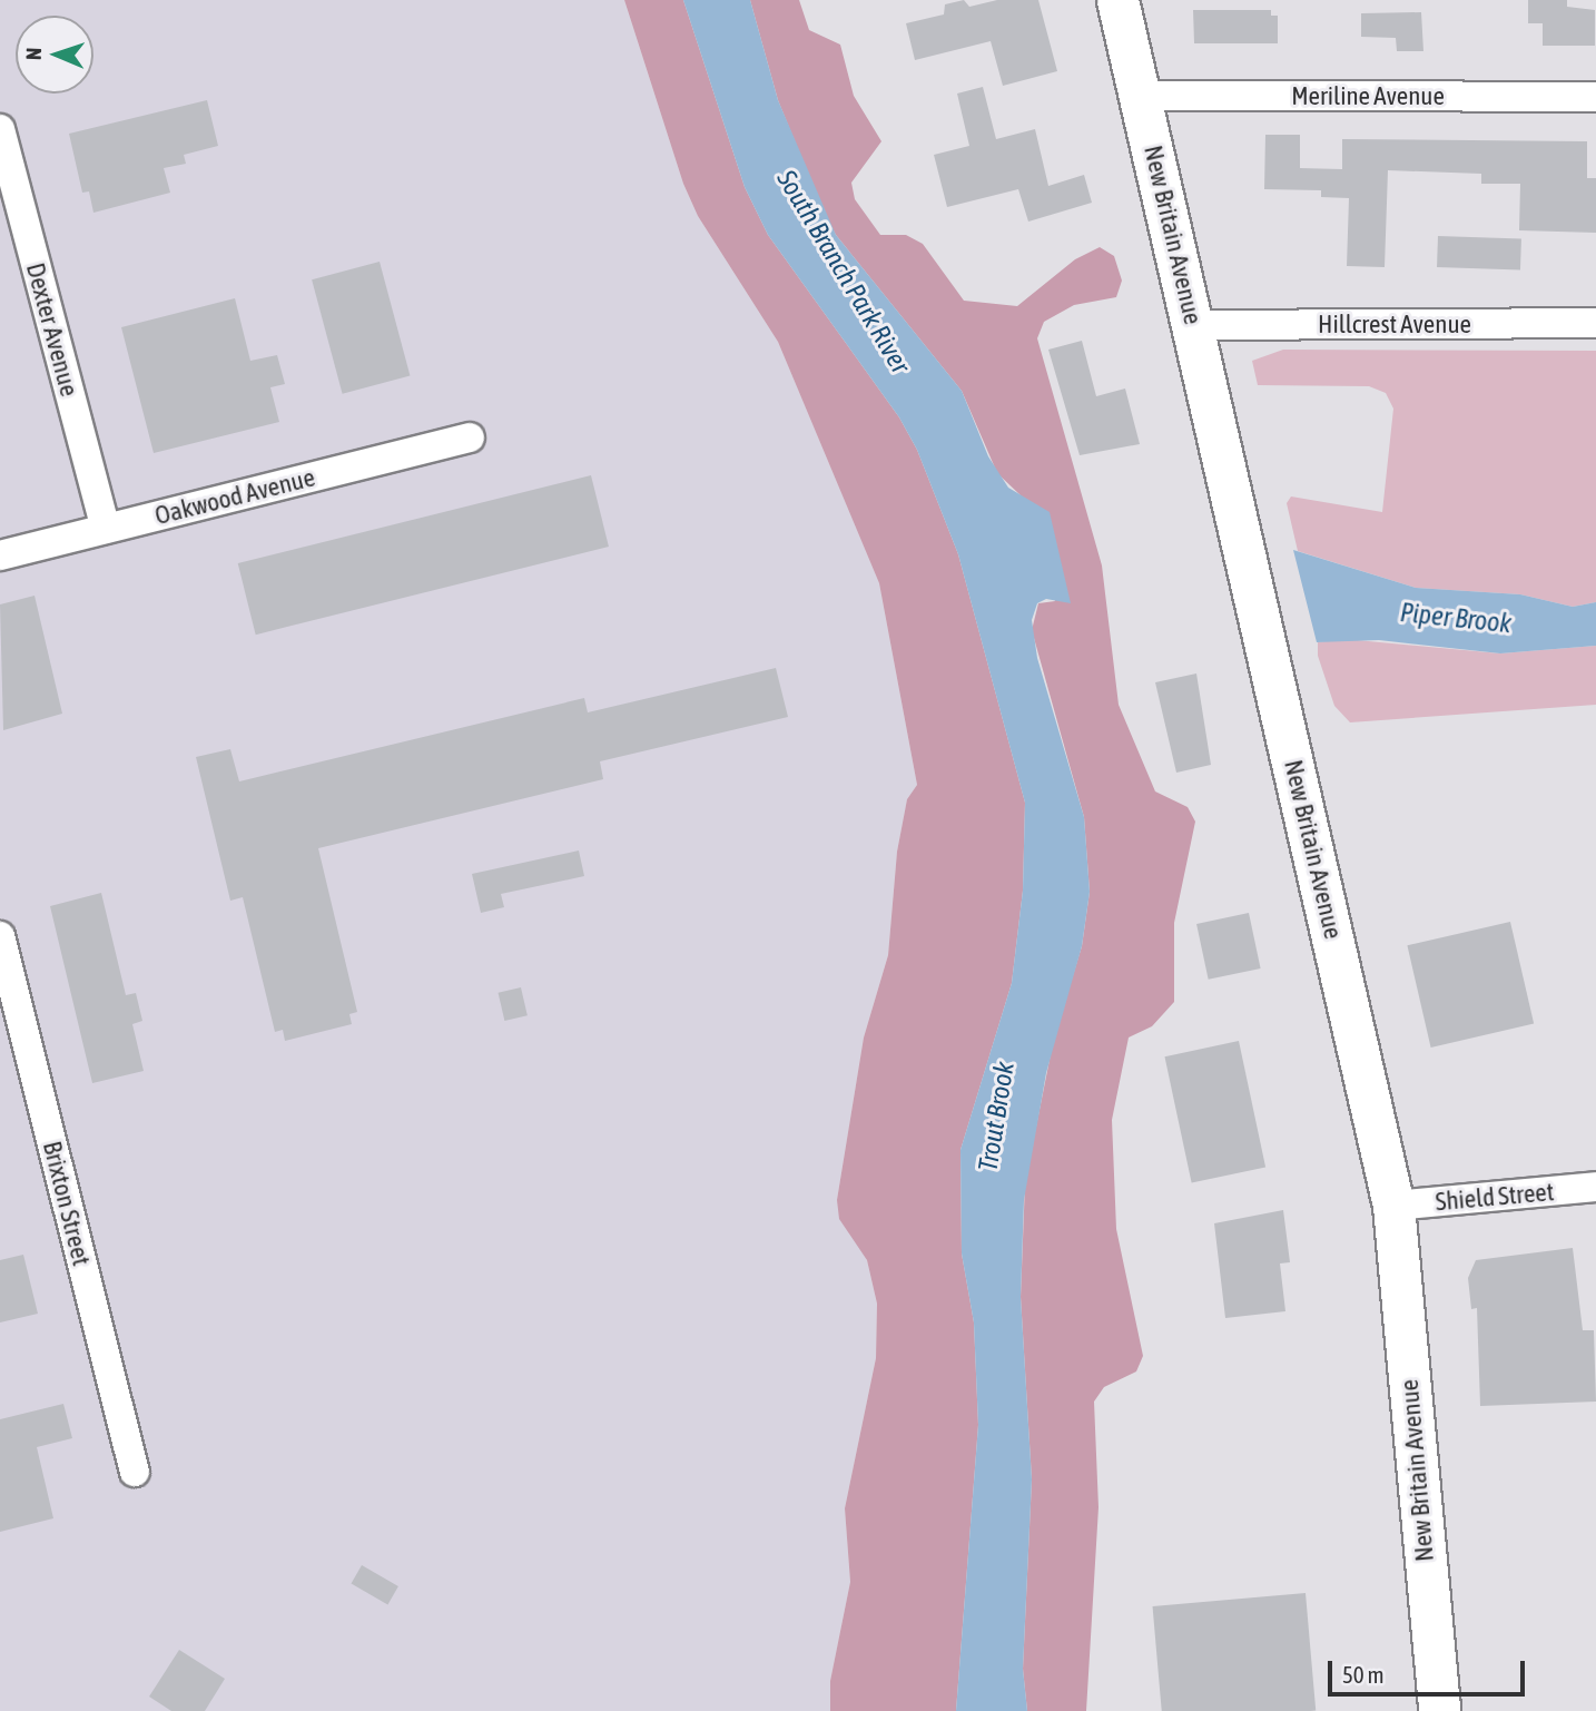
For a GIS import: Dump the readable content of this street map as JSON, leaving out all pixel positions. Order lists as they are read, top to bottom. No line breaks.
{"streets":{"main road":["New Britain Avenue"],"street":["Meriline Avenue","Hillcrest Avenue","Dexter Avenue","Oakwood Avenue","Shield Street","Brixton Street"]},"crossings":[["Meriline Avenue","New Britain Avenue"],["New Britain Avenue","Hillcrest Avenue"],["New Britain Avenue","Shield Street"],["Dexter Avenue","Oakwood Avenue"]],"water":["South Branch Park River","Piper Brook","Trout Brook"],"scale_bar":"50 m","north":"left"}
